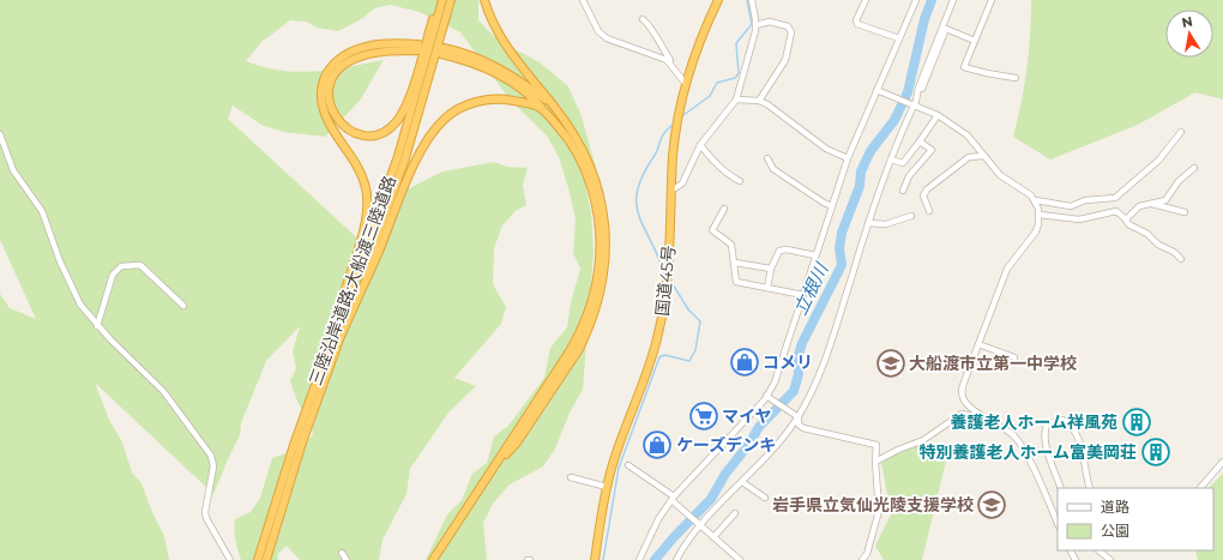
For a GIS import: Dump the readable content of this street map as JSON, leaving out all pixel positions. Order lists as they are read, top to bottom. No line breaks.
{"streets":{"highway":["三陸沿岸道路;大船渡三陸道路","国道45号"]},"water":["立根川"],"places":{"shop":["コメリ","ケーズデンキ"],"school or university":["大船渡市立第一中学校","岩手県立気仙光陵支援学校"],"supermarket":["マイヤ"],"building":["養護老人ホーム祥風苑","特別養護老人ホーム富美岡荘"]},"legend":["道路","公園"],"north":"top"}
